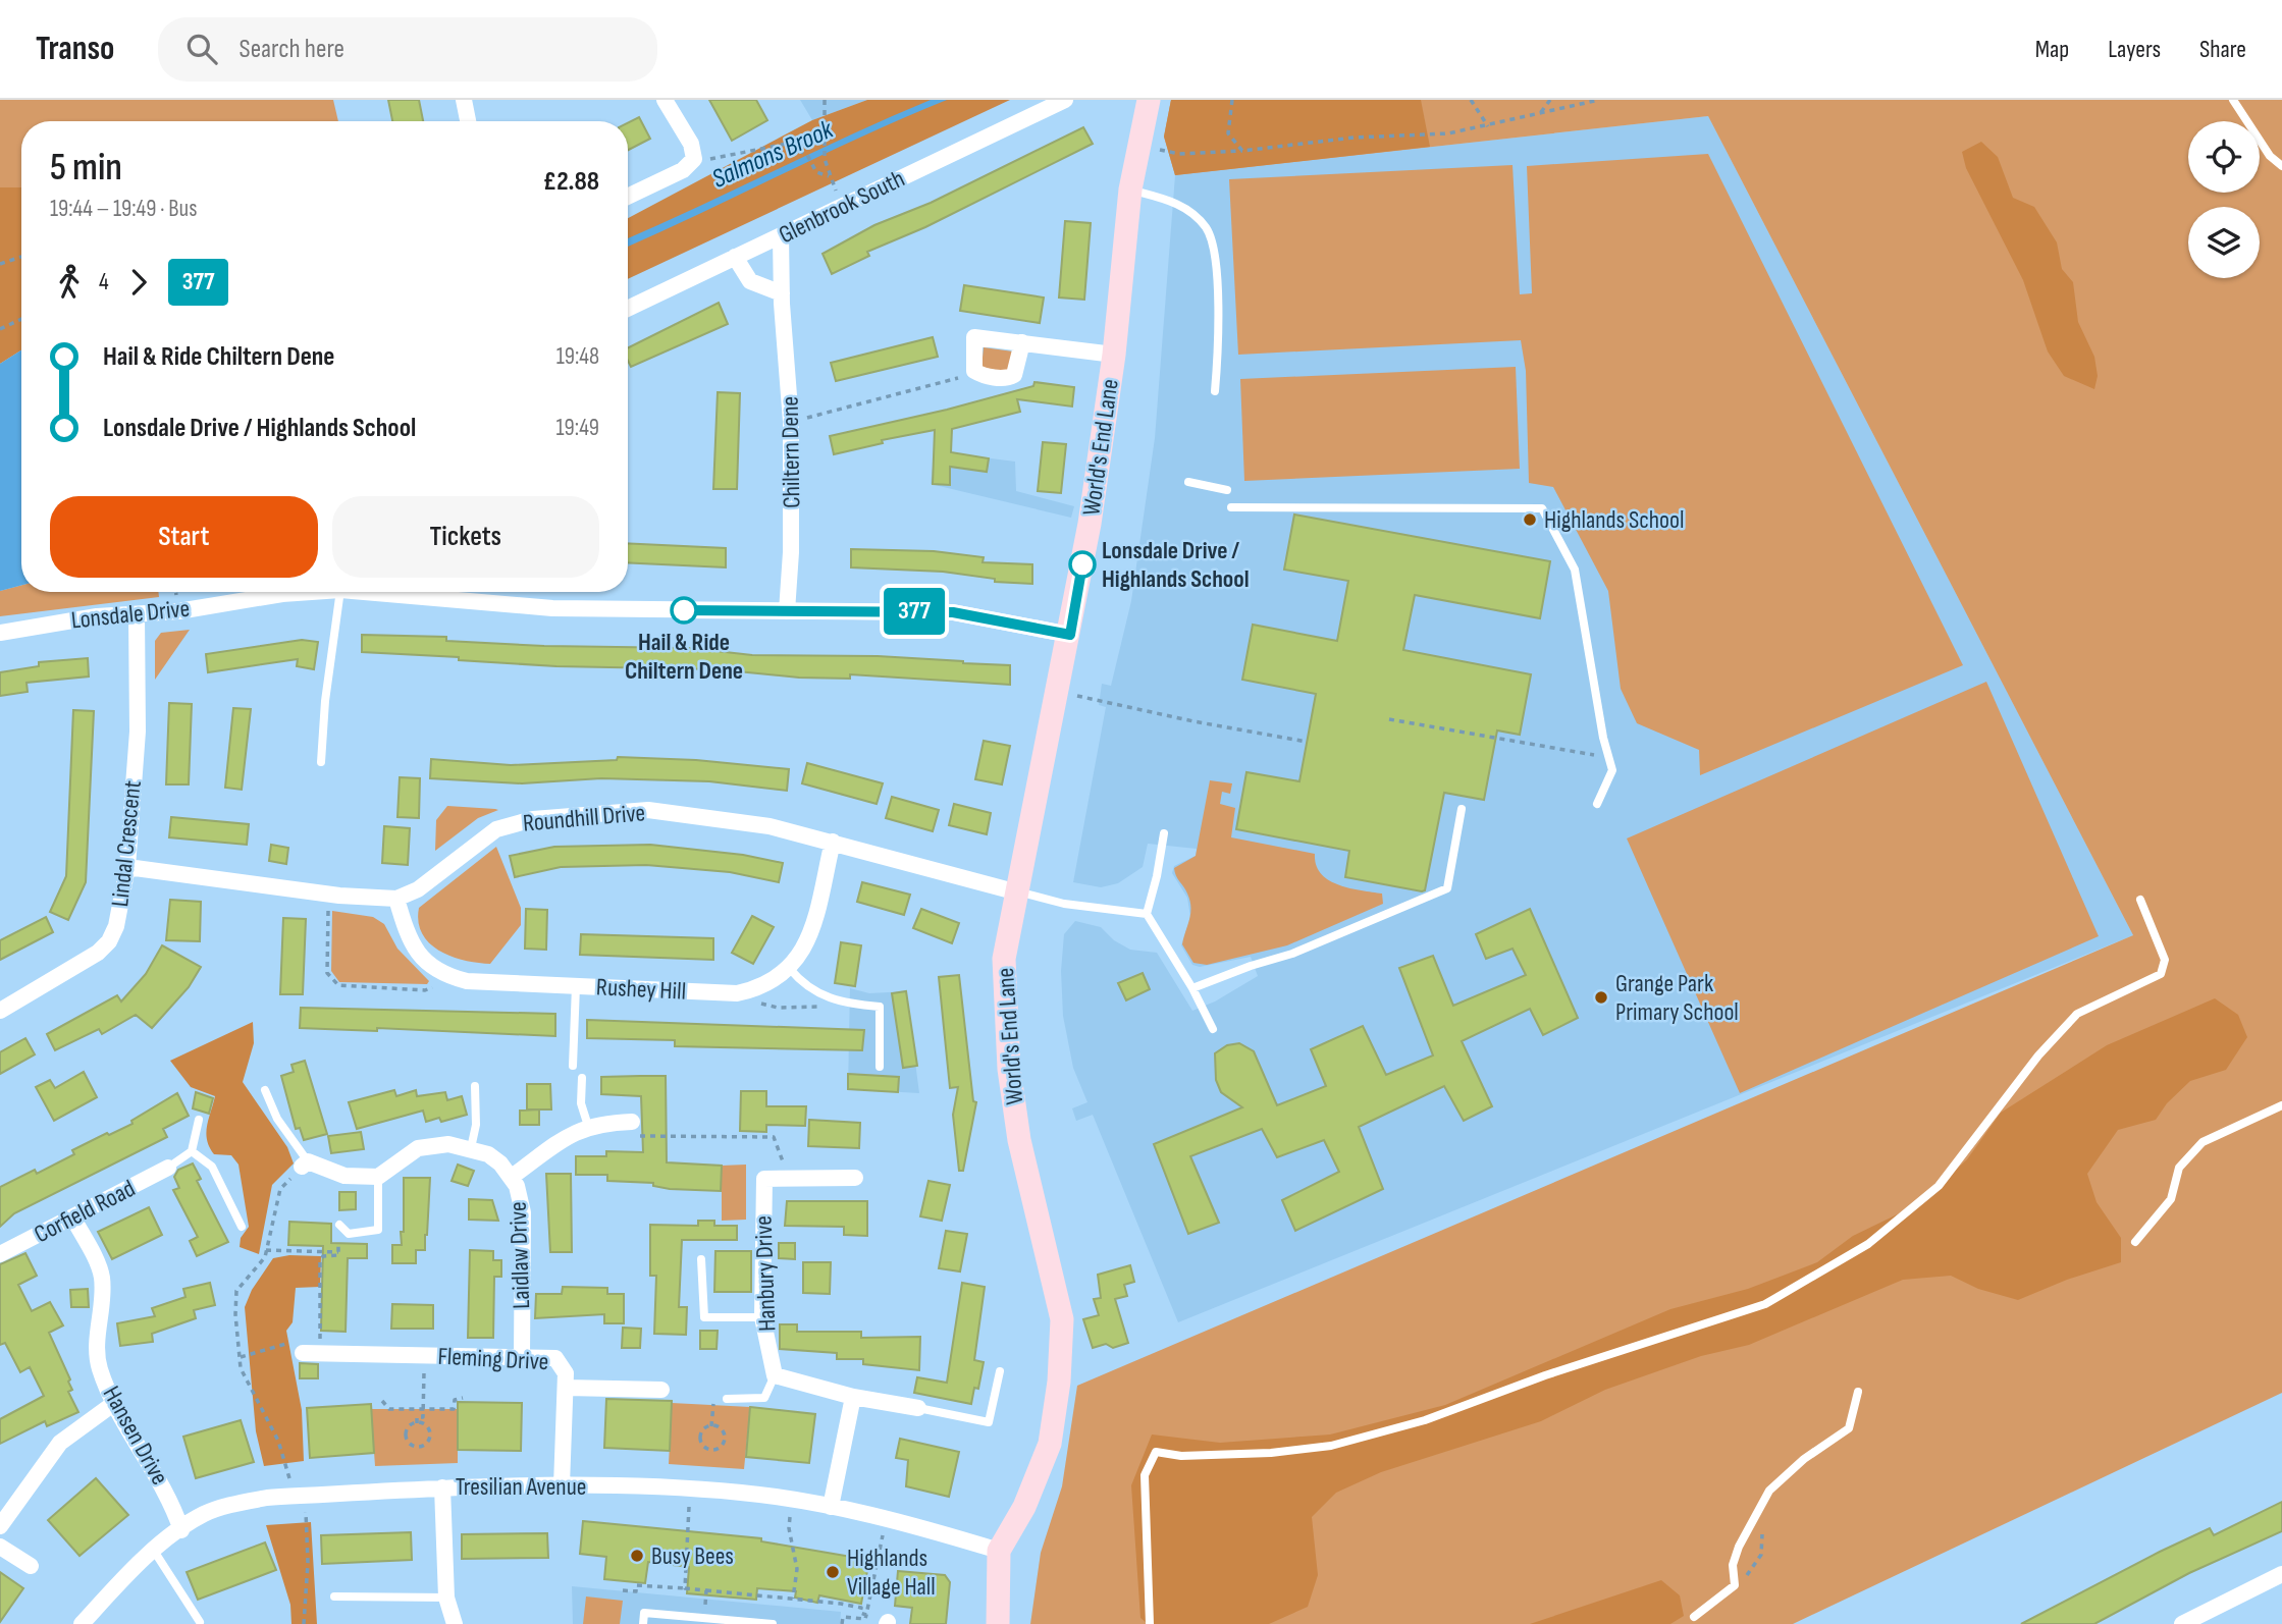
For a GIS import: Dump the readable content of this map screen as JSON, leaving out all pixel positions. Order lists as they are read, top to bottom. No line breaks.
{"streets":{"street":["Glenbrook South","World's End Lane","Chiltern Dene","Lonsdale Drive","Roundhill Drive","Lindal Crescent","Rushey Hill","Corfield Road","Laidlaw Drive","Hanbury Drive","Fleming Drive","Hansen Drive","Tresilian Avenue"]},"crossings":[["Glenbrook South","Chiltern Dene"],["World's End Lane","Lonsdale Drive"],["World's End Lane","Roundhill Drive"],["World's End Lane","Tresilian Avenue"],["Chiltern Dene","Lonsdale Drive"],["Lonsdale Drive","Lindal Crescent"],["Roundhill Drive","Lindal Crescent"],["Roundhill Drive","Rushey Hill"],["Corfield Road","Hansen Drive"],["Laidlaw Drive","Fleming Drive"],["Fleming Drive","Tresilian Avenue"],["Hansen Drive","Tresilian Avenue"]],"water":["Salmons Brook"],"places":["Highlands School","Lonsdale Drive / Highlands School","Hail & Ride Chiltern Dene","Grange Park Primary School","Busy Bees","Highlands Village Hall"],"lines":["bus line 377"],"page":{"header":"Transo","search":"Search here","nav":["Map","Layers","Share"],"on_map":"377","heading":["5 min","19:44 – 19:49 · Bus","£2.88"],"legs":["4","377"],"list":[{"name":"Hail & Ride Chiltern Dene","value":"19:48"},{"name":"Lonsdale Drive / Highlands School","value":"19:49"}],"buttons":["Start","Tickets"]}}
